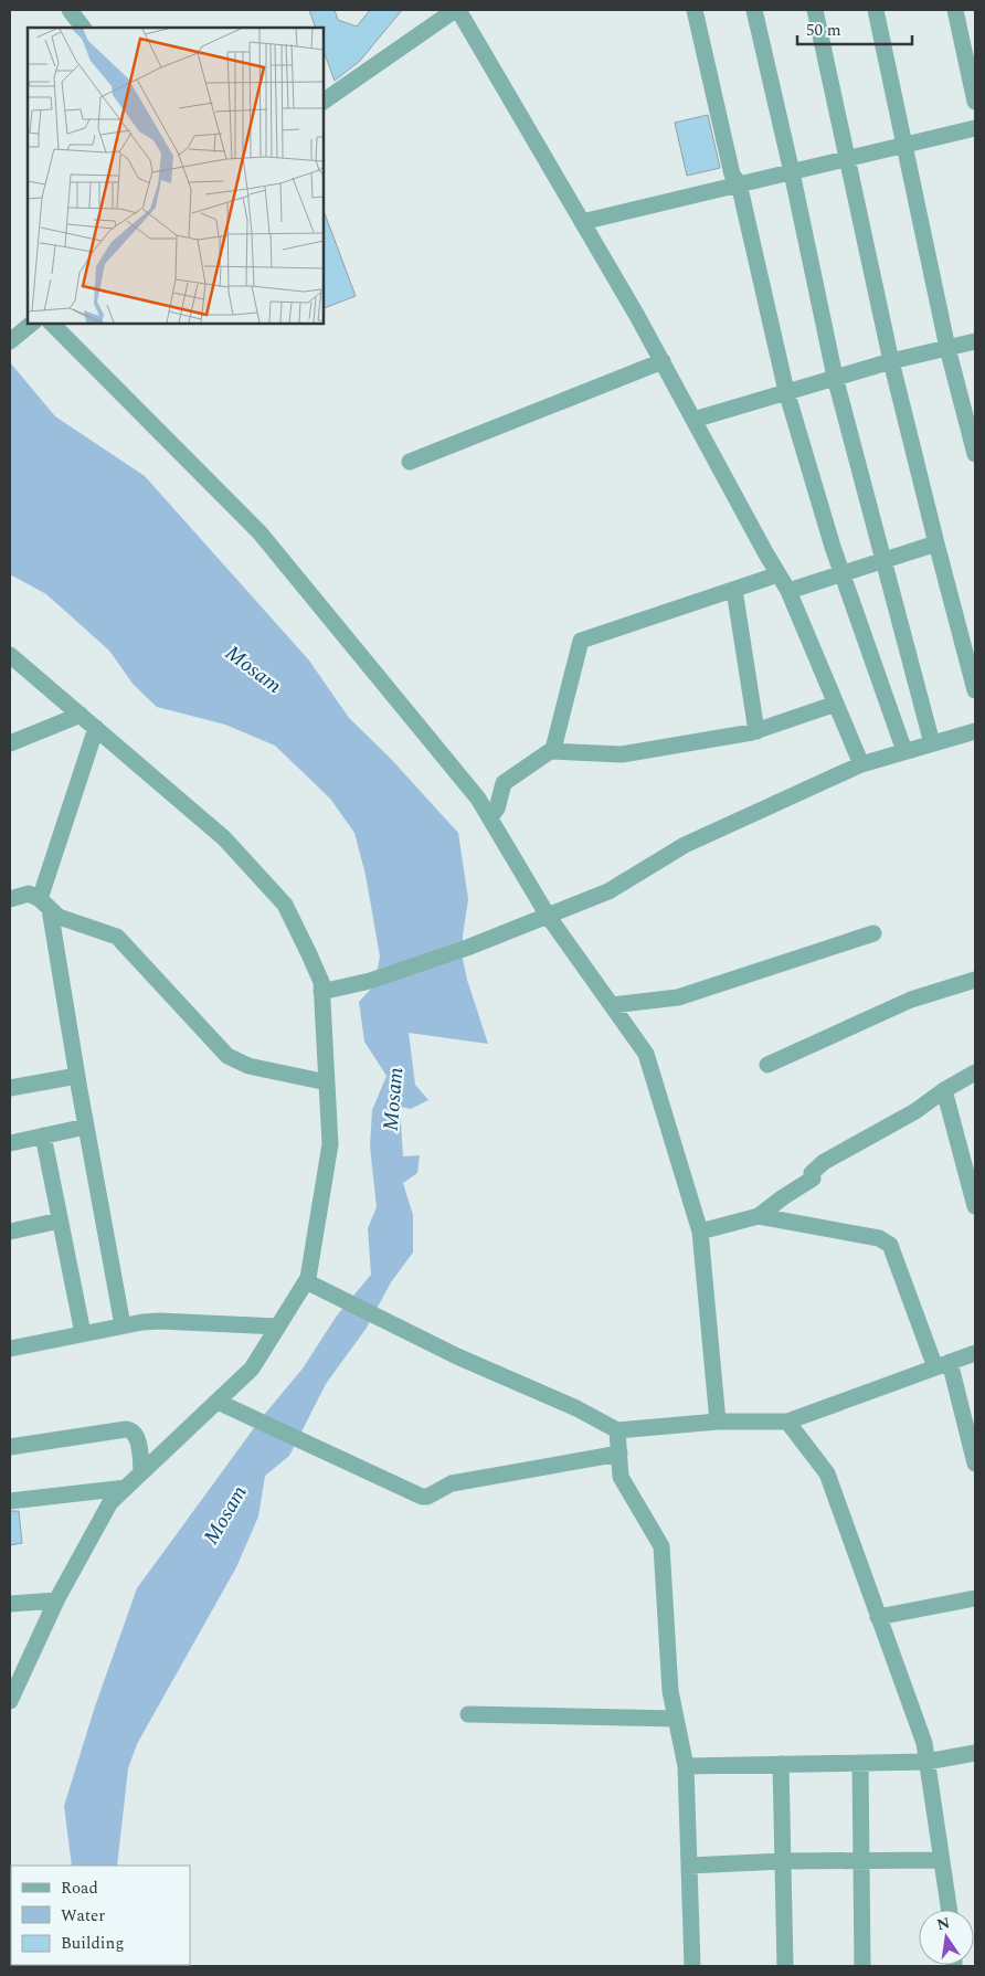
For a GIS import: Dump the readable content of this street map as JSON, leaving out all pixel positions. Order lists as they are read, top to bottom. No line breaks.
{"water":["Mosam"],"legend":["Road","Water","Building"],"scale_bar":"50 m","north":"top"}
